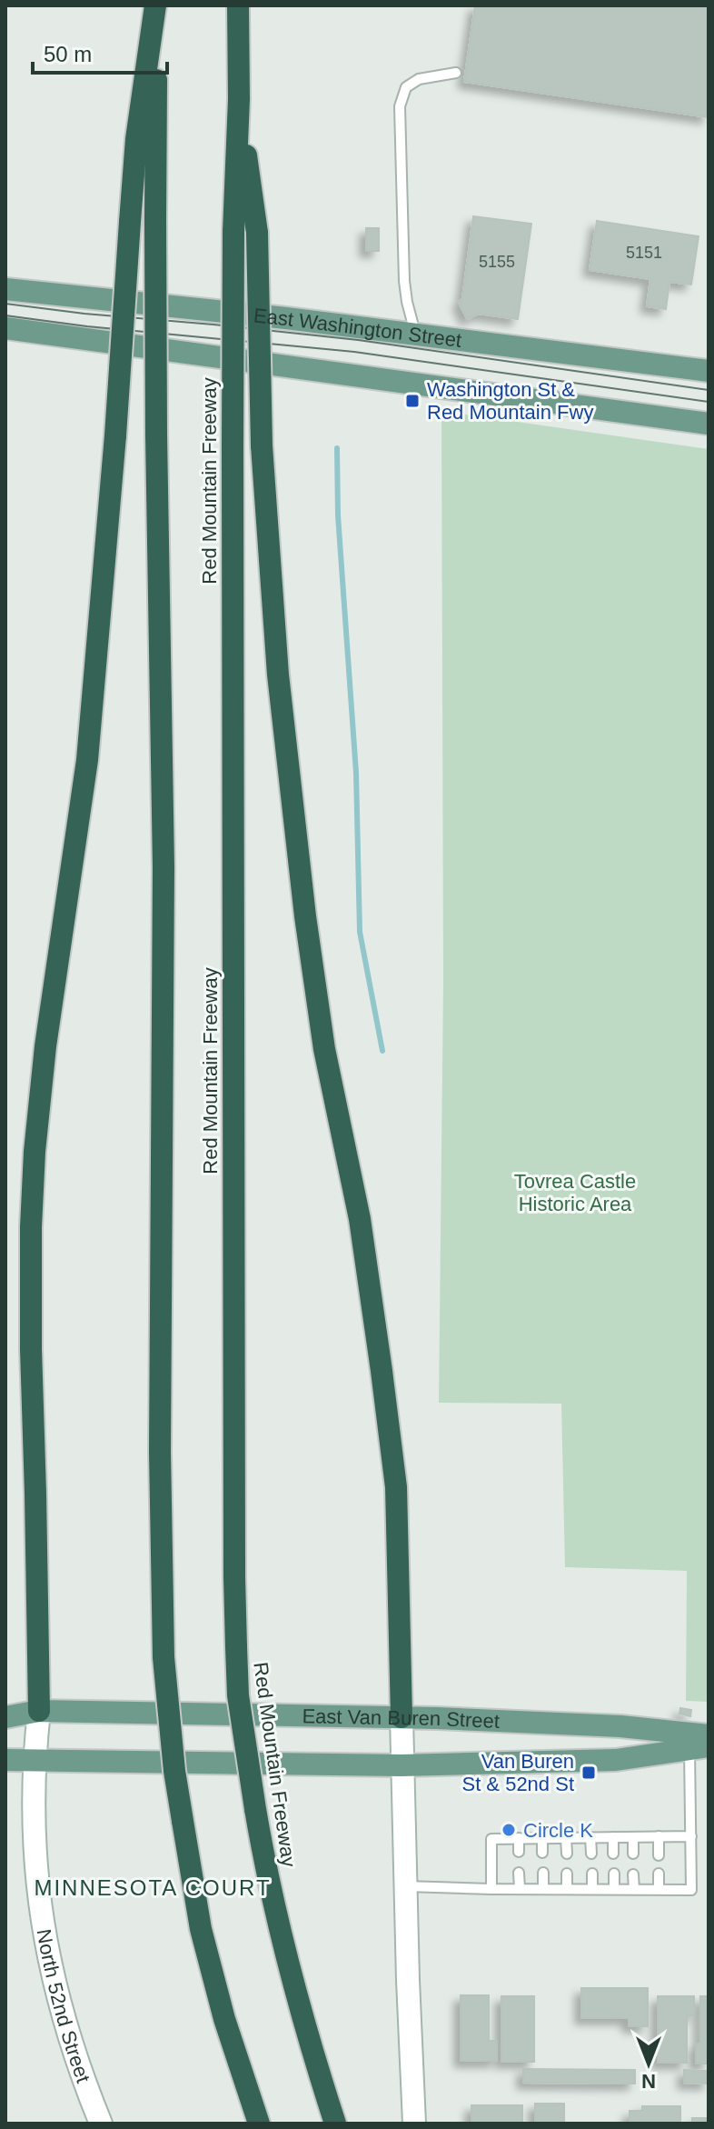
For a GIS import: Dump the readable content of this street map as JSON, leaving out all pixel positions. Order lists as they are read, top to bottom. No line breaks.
{"streets":{"highway":["Red Mountain Freeway"],"main road":["East Washington Street","East Van Buren Street","North 52nd Street"]},"crossings":[["East Van Buren Street","North 52nd Street"]],"districts":["MINNESOTA COURT"],"parks":["Tovrea Castle Historic Area"],"places":{"transit":["Washington St & Red Mountain Fwy","Van Buren St & 52nd St"],"other":["Circle K"]},"house_numbers":["5151","5155"],"scale_bar":"50 m","north":"bottom"}
